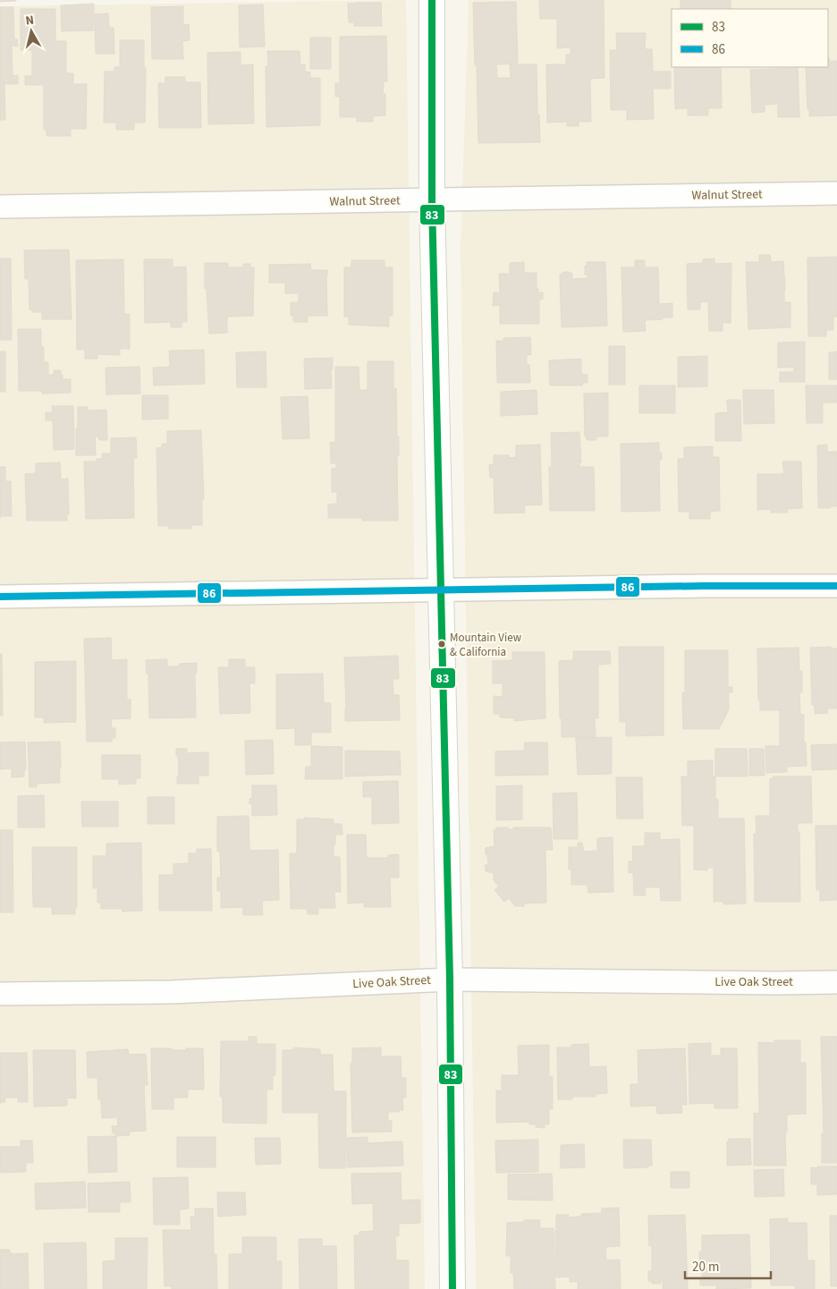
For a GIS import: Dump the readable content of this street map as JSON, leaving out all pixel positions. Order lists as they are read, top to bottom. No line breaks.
{"streets":{"street":["Walnut Street","Live Oak Street"]},"places":["Mountain View & California"],"lines":["transit line 83","transit line 86"],"legend":["83","86"],"scale_bar":"20 m","north":"top"}
